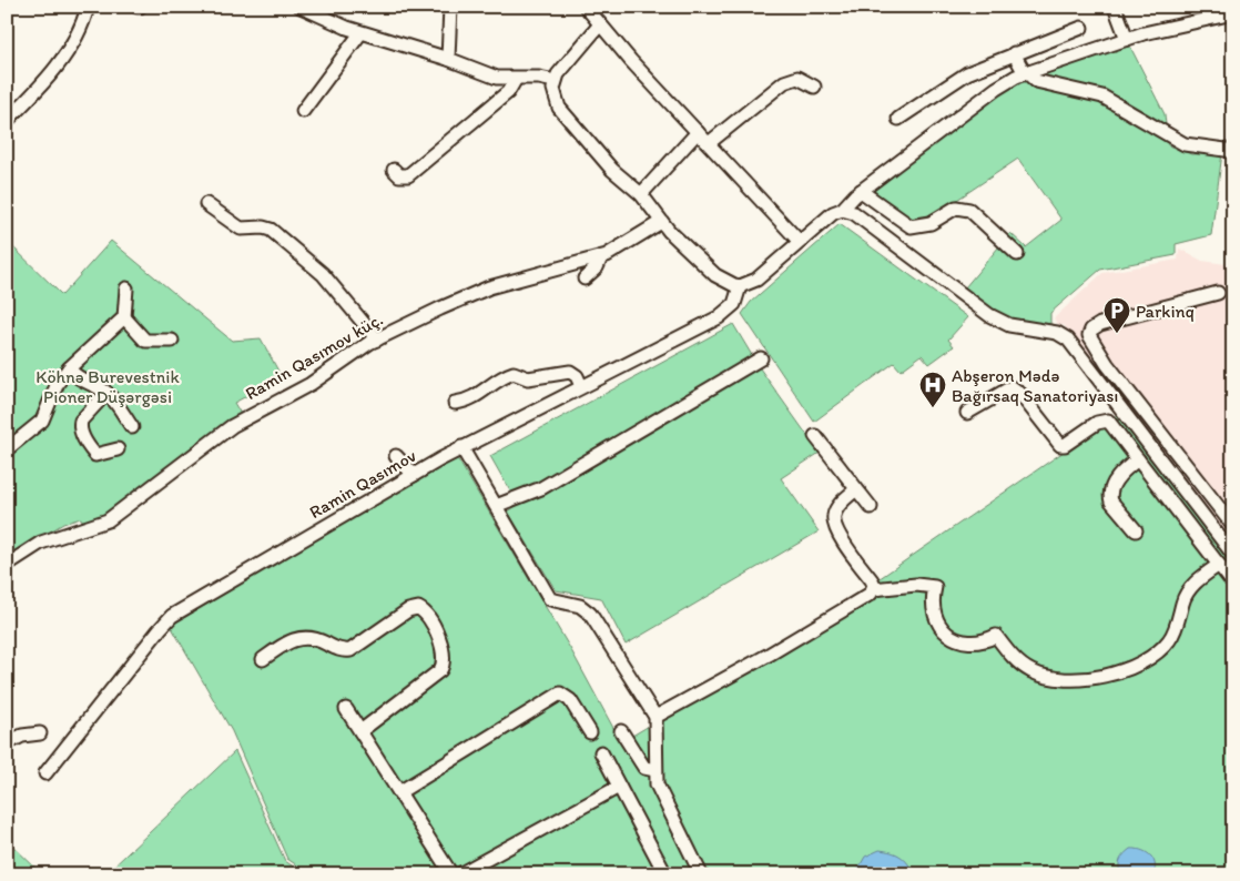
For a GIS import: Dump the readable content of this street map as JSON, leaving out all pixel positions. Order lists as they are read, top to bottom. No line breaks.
{"streets":{"street":["Ramin Qasımov küç.","Ramin Qasımov"]},"parks":["Köhnə Burevestnik Pioner Düşərgəsi"],"places":{"parking":["Parkinq"],"hospital":["Abşeron Mədə Bağırsaq Sanatoriyası"]}}
